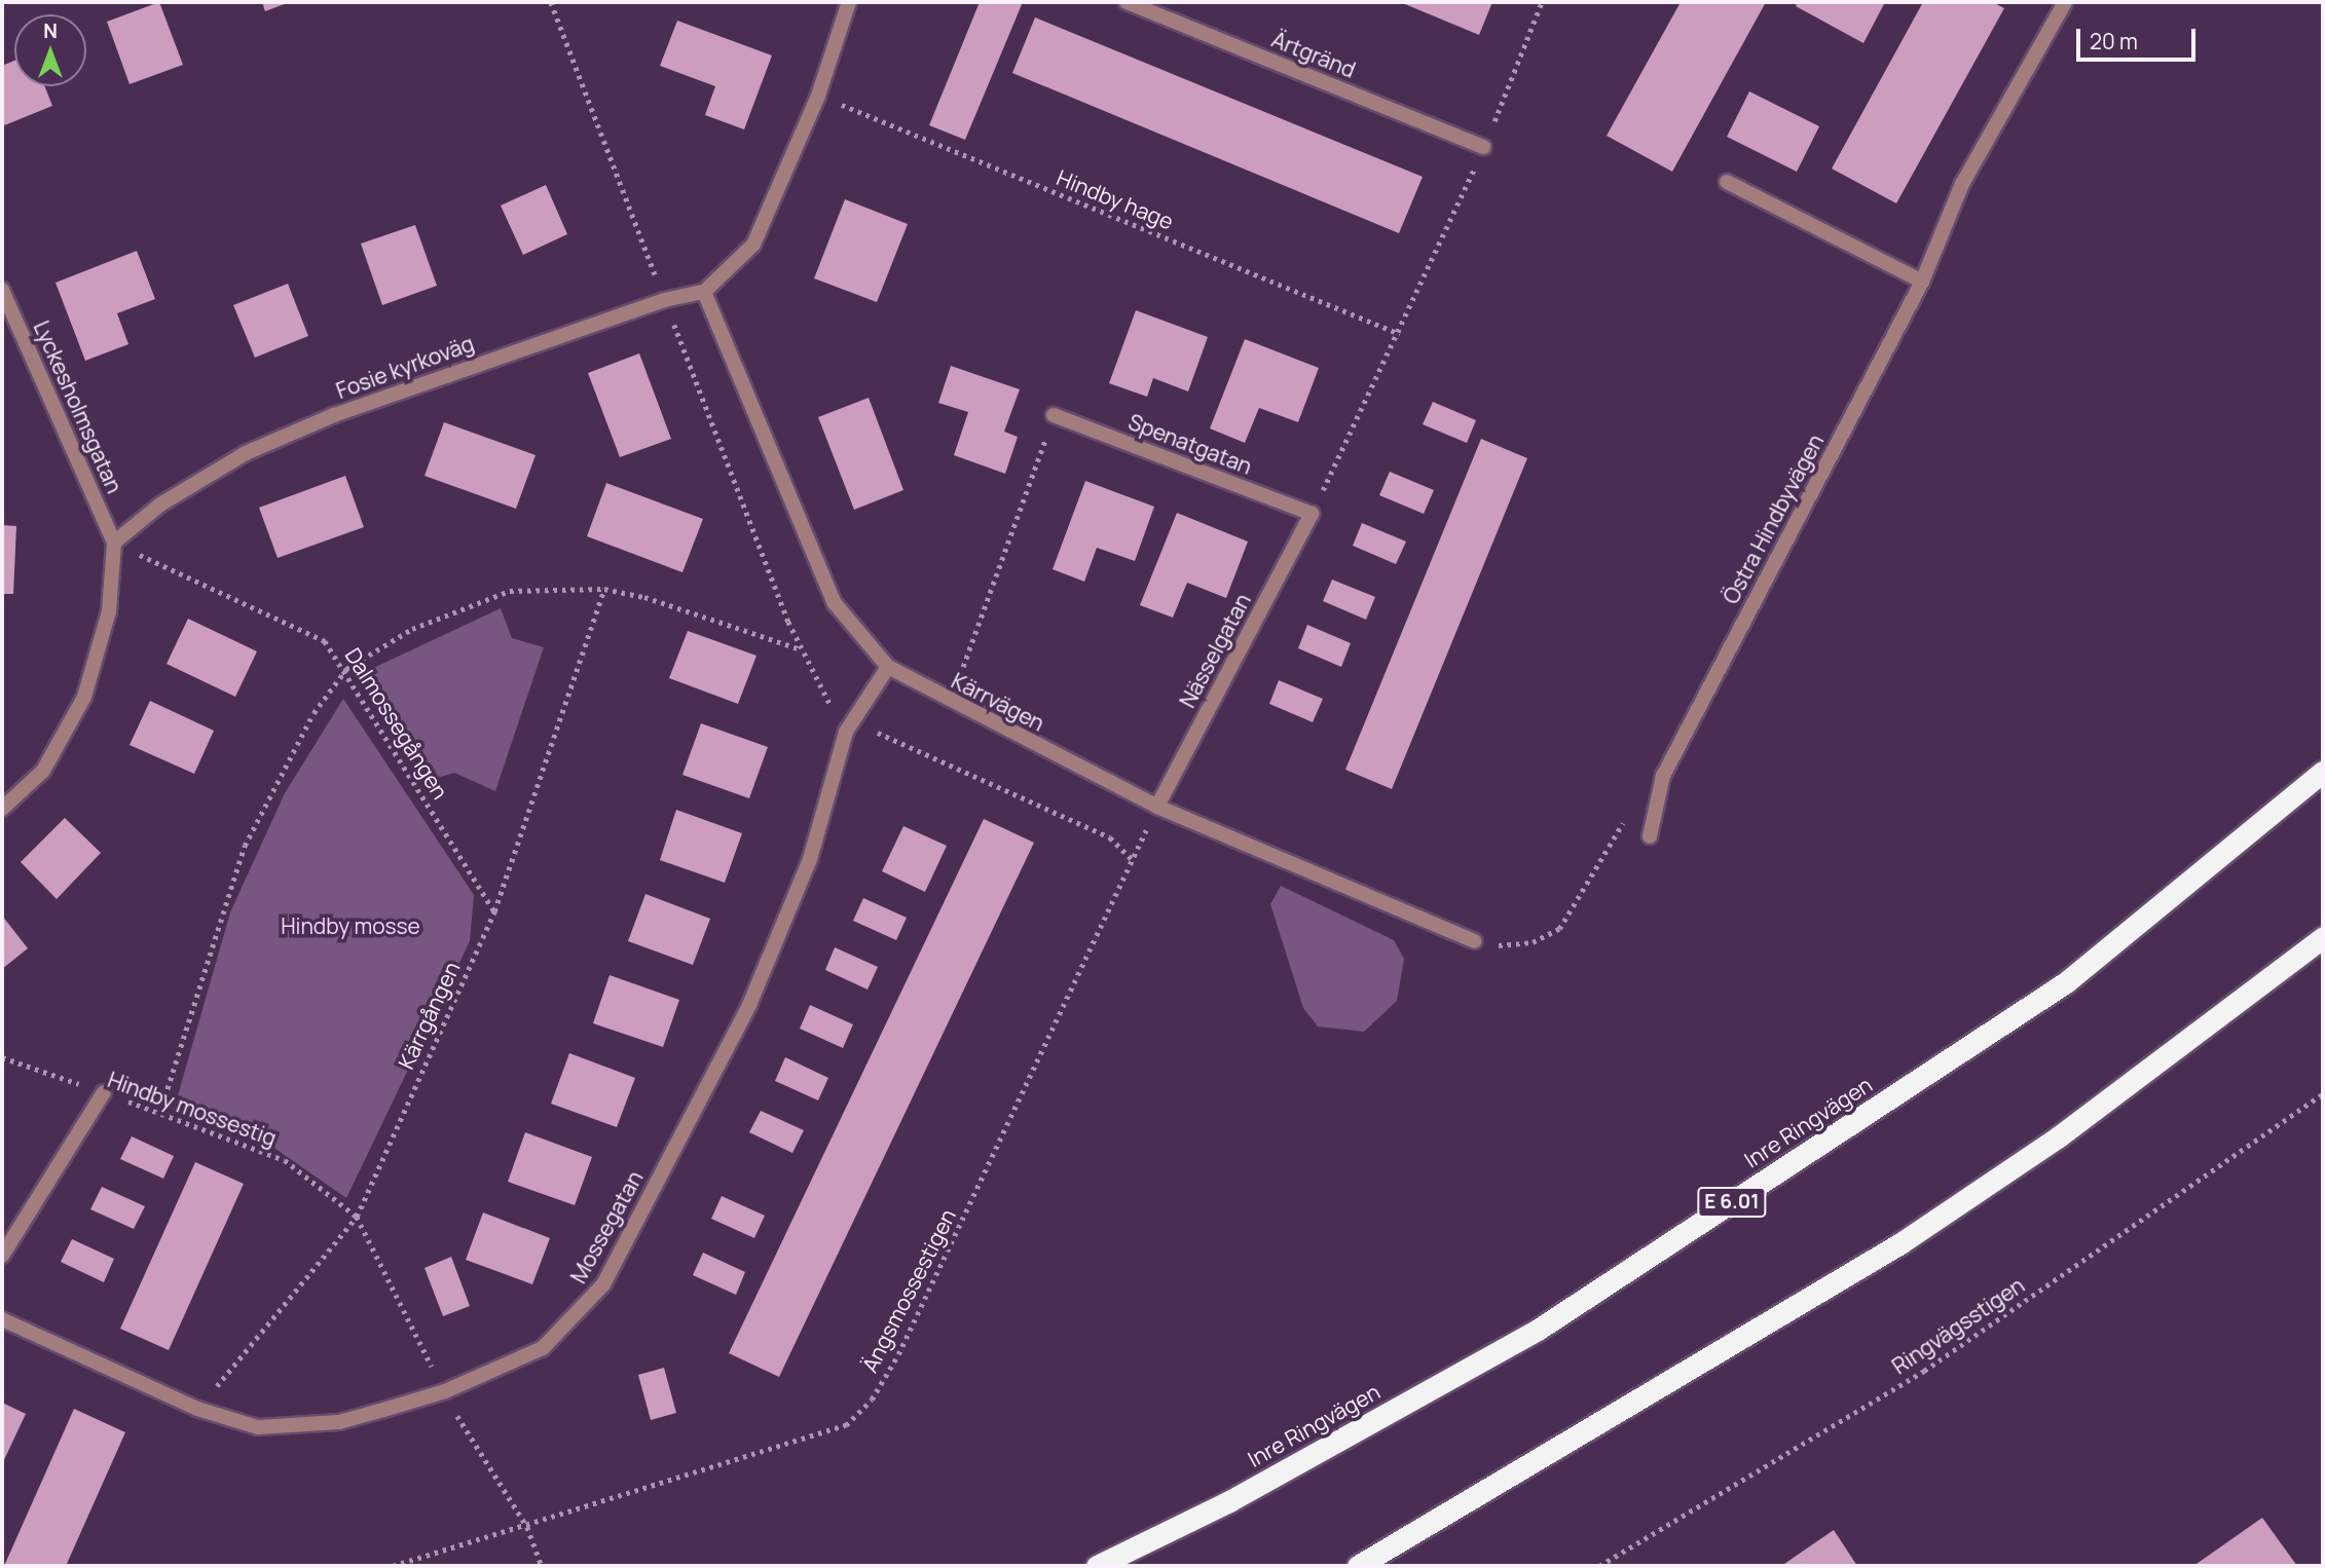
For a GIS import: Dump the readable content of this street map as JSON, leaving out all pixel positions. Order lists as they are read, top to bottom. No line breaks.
{"streets":{"highway":["Inre Ringvägen","E 6.01"],"street":["Ärtgränd","Fosie kyrkoväg","Lyckesholmsgatan","Spenatgatan","Östra Hindbyvägen","Nässelgatan","Kärrvägen","Mossegatan"],"path":["Hindby hage","Dalmossegången","Kärrgången","Hindby mossestig","Ängsmossestigen","Ringvägsstigen"]},"crossings":[["Fosie kyrkoväg","Lyckesholmsgatan"],["Fosie kyrkoväg","Kärrvägen"],["Fosie kyrkoväg","Dalmossegången"],["Lyckesholmsgatan","Dalmossegången"],["Spenatgatan","Nässelgatan"],["Nässelgatan","Kärrvägen"],["Kärrvägen","Mossegatan"],["Dalmossegången","Kärrgången"],["Kärrgången","Hindby mossestig"],["Kärrgången","Mossegatan"]],"parks":["Hindby mosse"],"scale_bar":"20 m","north":"top"}
